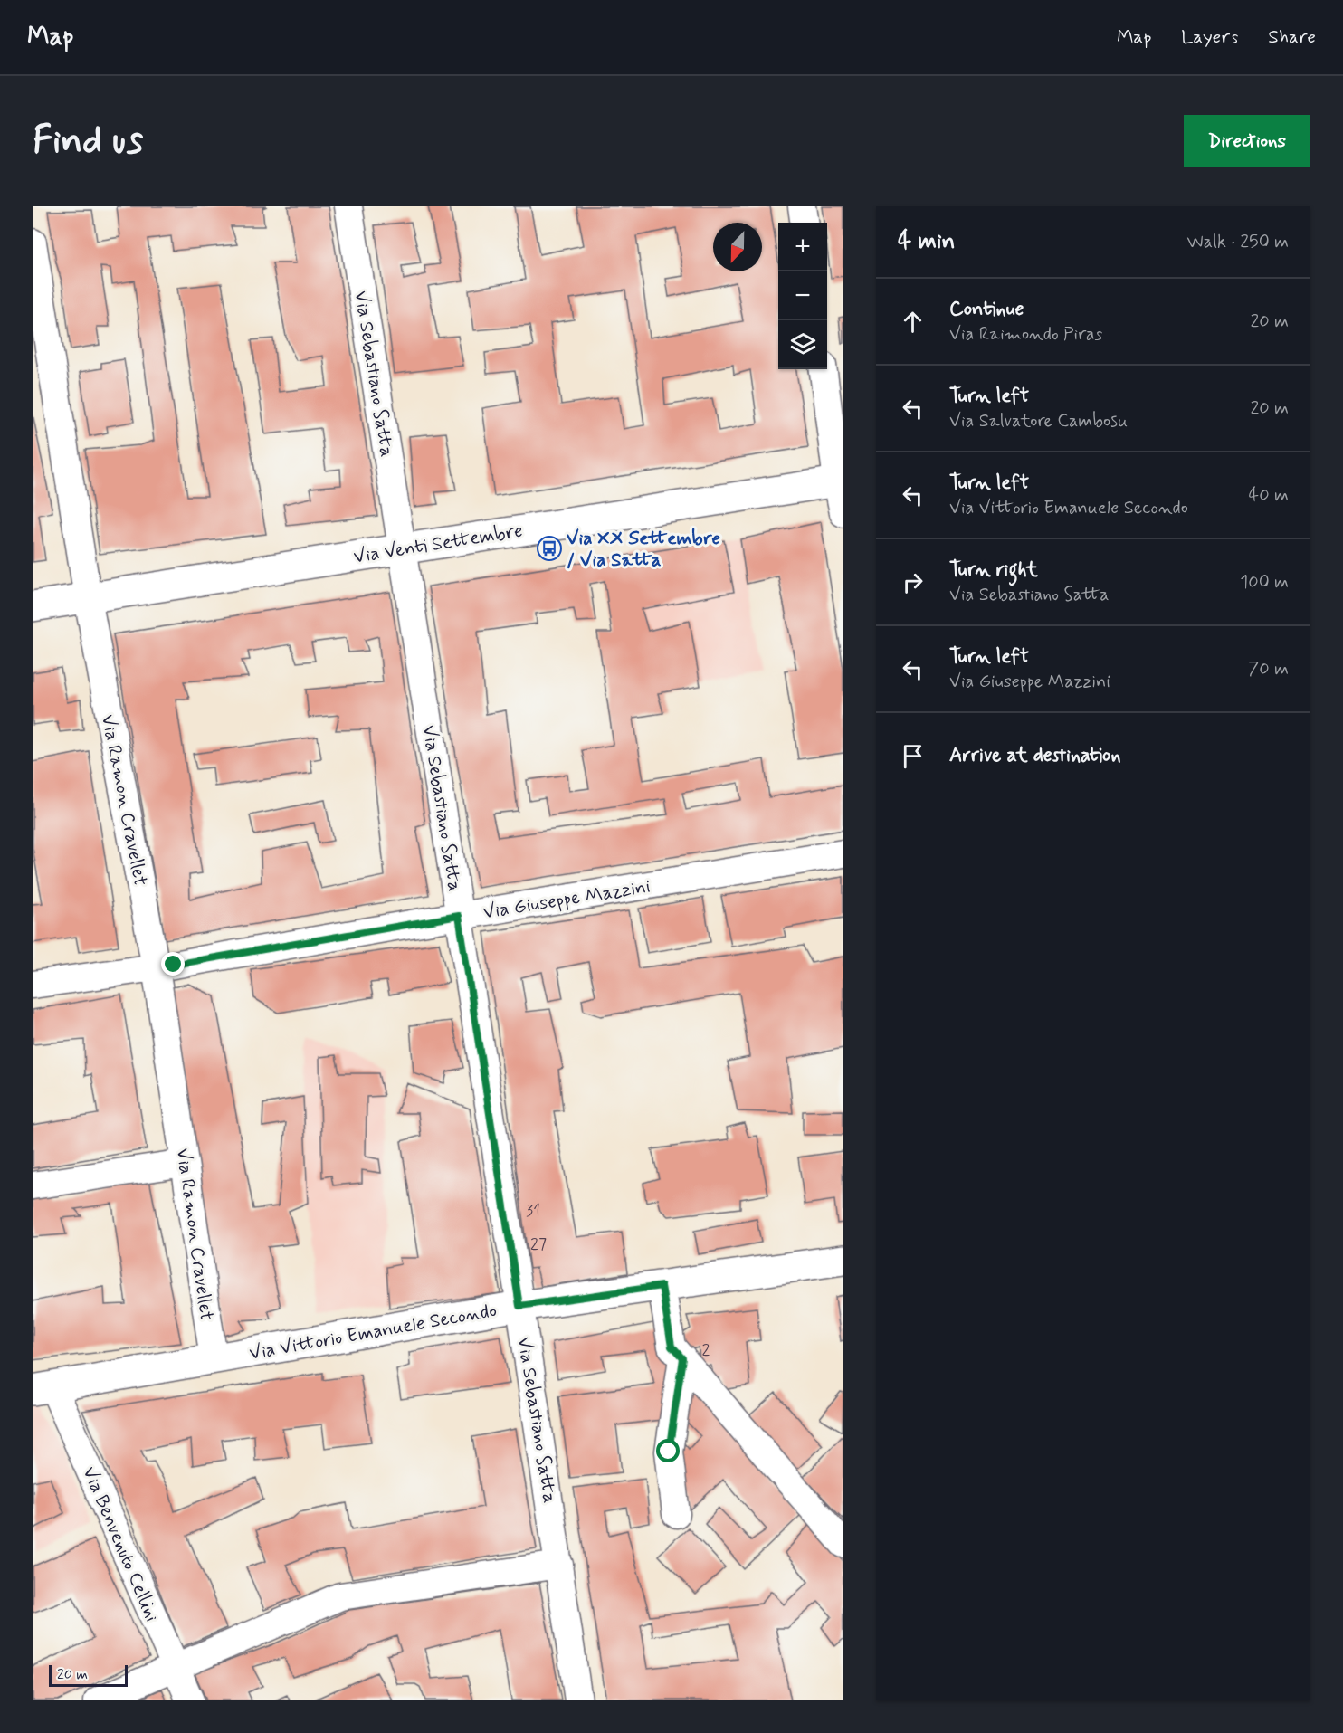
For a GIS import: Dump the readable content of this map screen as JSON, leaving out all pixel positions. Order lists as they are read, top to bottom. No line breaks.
{"streets":{"main road":["Via Venti Settembre","Via Vittorio Emanuele Secondo"],"street":["Via Sebastiano Satta","Via Ramon Cravellet","Via Giuseppe Mazzini","Via Benvenuto Cellini"]},"crossings":[["Via Sebastiano Satta","Via Venti Settembre"],["Via Sebastiano Satta","Via Giuseppe Mazzini"],["Via Sebastiano Satta","Via Vittorio Emanuele Secondo"],["Via Venti Settembre","Via Ramon Cravellet"],["Via Ramon Cravellet","Via Giuseppe Mazzini"],["Via Ramon Cravellet","Via Vittorio Emanuele Secondo"],["Via Vittorio Emanuele Secondo","Via Benvenuto Cellini"]],"places":{"bus stop":["Via XX Settembre / Via Satta"]},"house_numbers":["31","27","2"],"scale_bar":"20 m","north":"bottom","page":{"header":"Map","nav":["Map","Layers","Share"],"buttons":"Directions","title":"Find us","heading":["4 min","Walk · 250 m"],"map_buttons":["+","−"],"list":[["Continue","Via Raimondo Piras","20 m"],["Turn left","Via Salvatore Cambosu","20 m"],["Turn left","Via Vittorio Emanuele Secondo","40 m"],["Turn right","Via Sebastiano Satta","100 m"],["Turn left","Via Giuseppe Mazzini","70 m"],"Arrive at destination"],"scale":"20 m"}}
